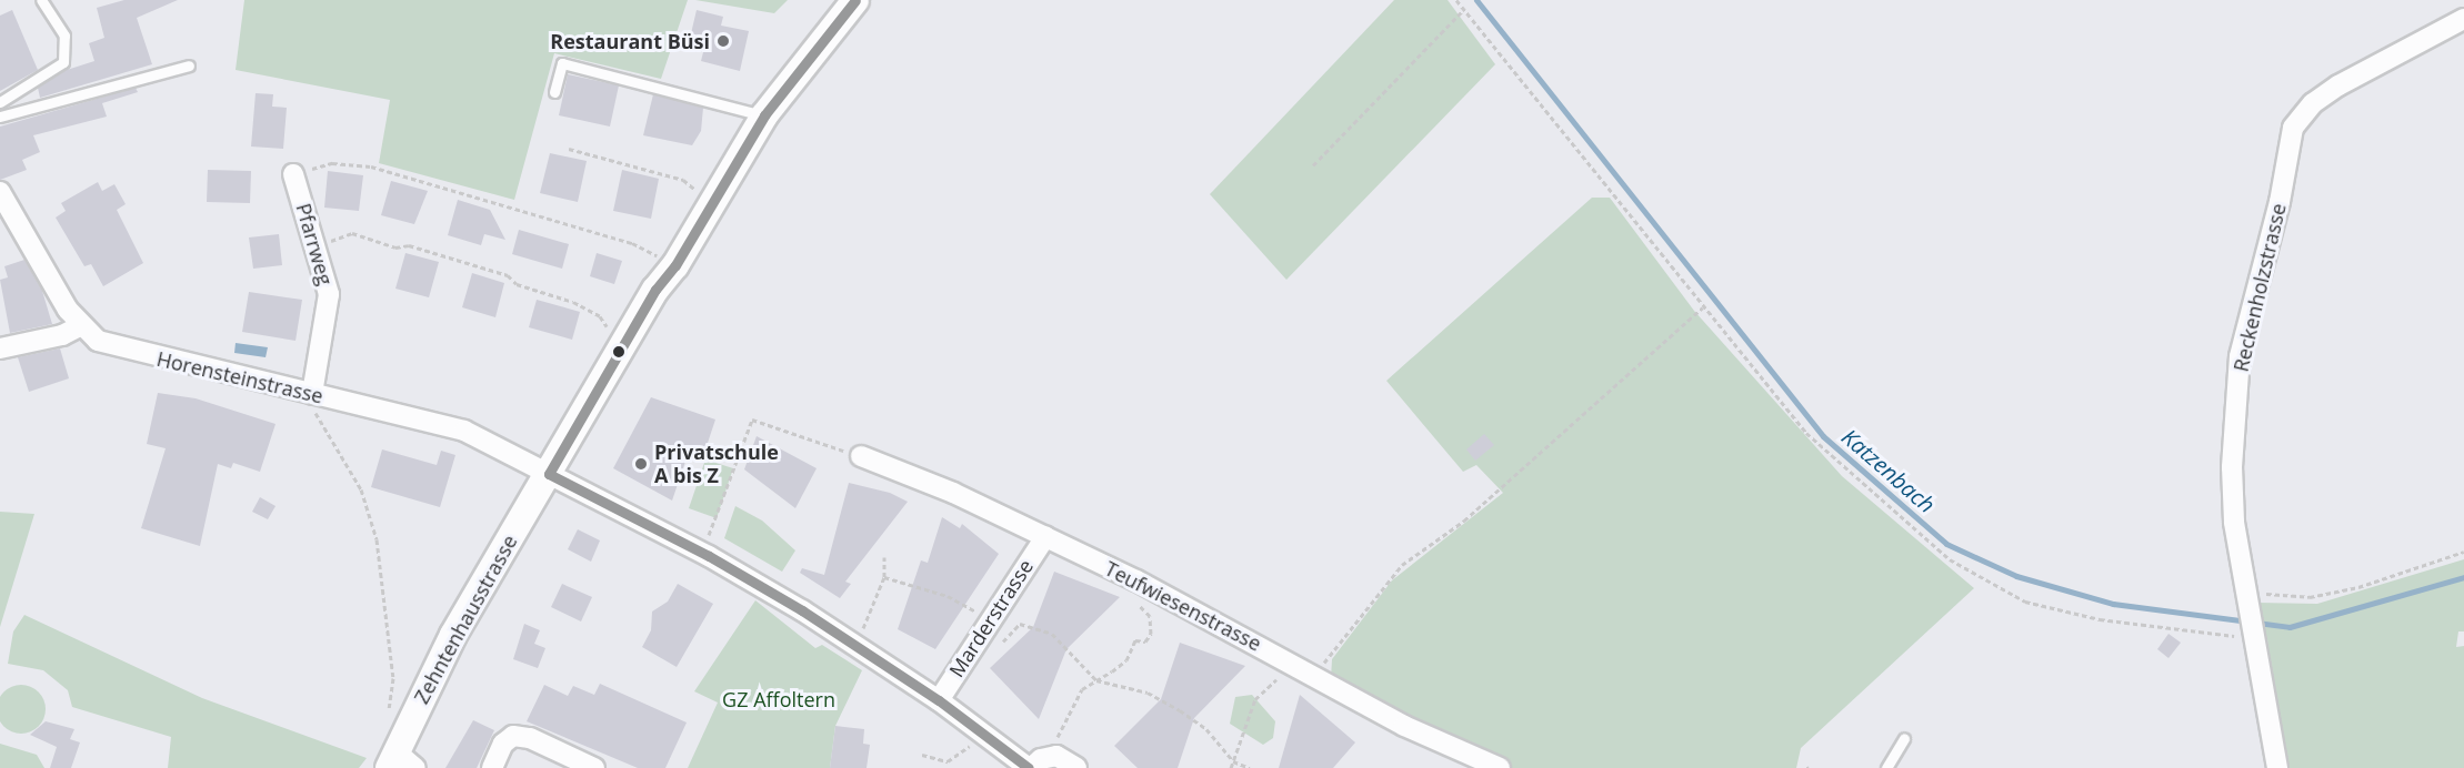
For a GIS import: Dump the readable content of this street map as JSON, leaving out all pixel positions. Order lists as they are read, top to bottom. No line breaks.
{"streets":{"street":["Pfarrweg","Reckenholzstrasse","Horensteinstrasse","Teufwiesenstrasse","Marderstrasse","Zehntenhausstrasse"]},"crossings":[["Pfarrweg","Horensteinstrasse"],["Horensteinstrasse","Marderstrasse"],["Horensteinstrasse","Zehntenhausstrasse"],["Teufwiesenstrasse","Marderstrasse"]],"water":["Katzenbach"],"parks":["GZ Affoltern"],"places":["Restaurant Büsi","Privatschule A bis Z"]}
